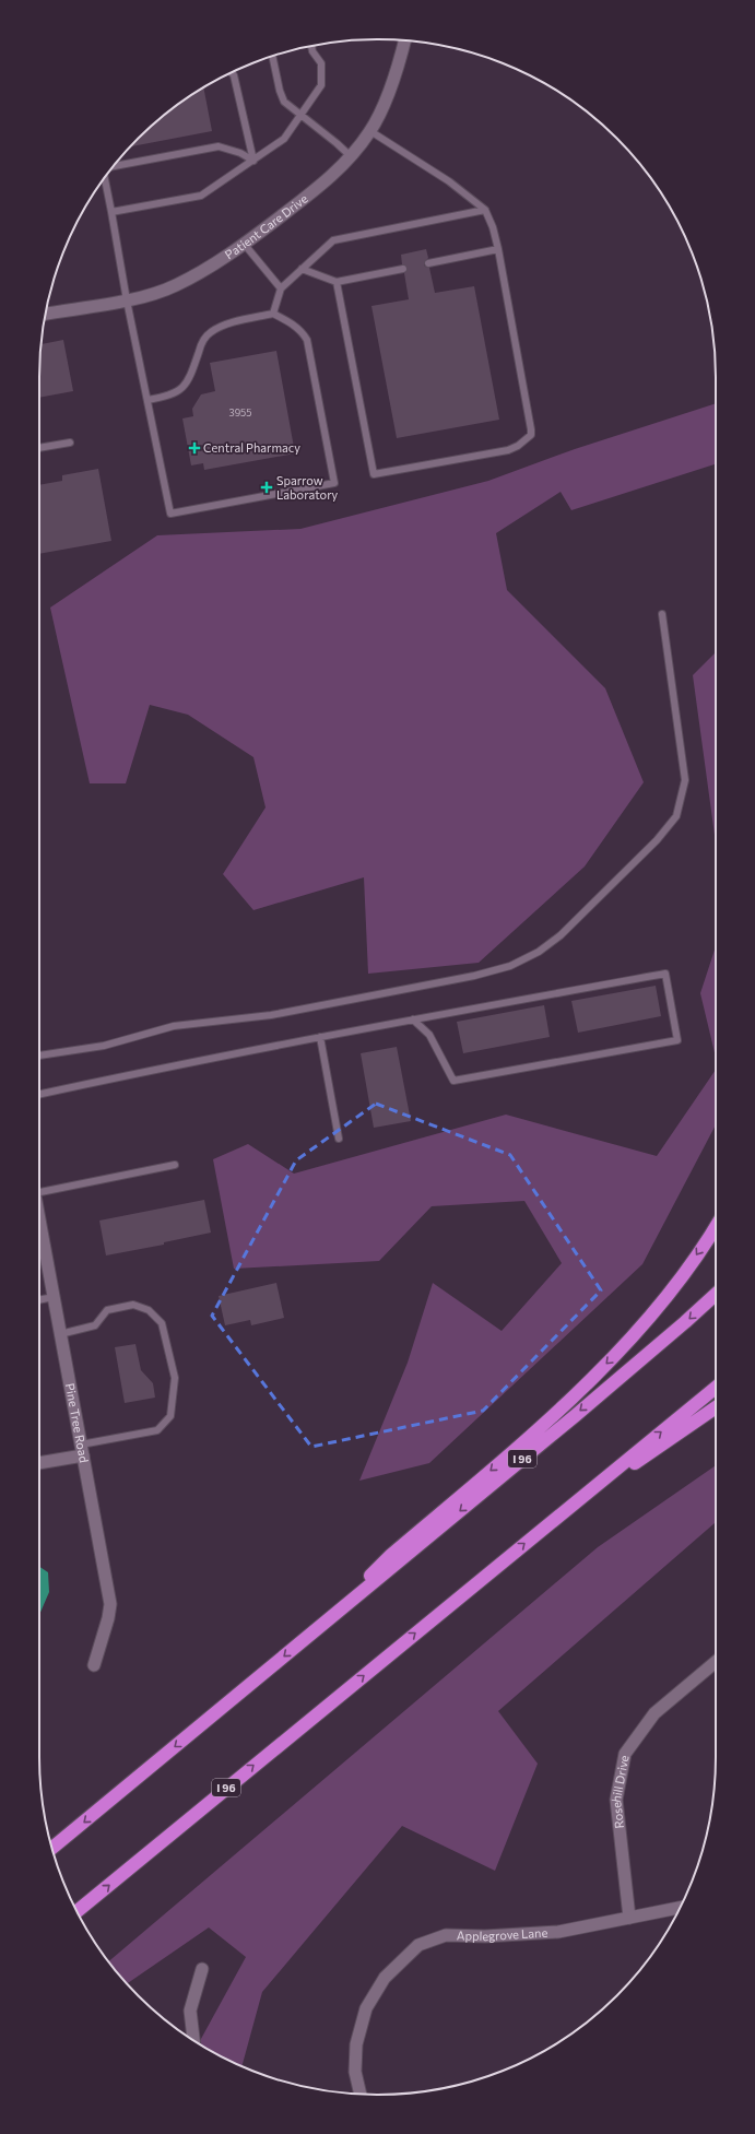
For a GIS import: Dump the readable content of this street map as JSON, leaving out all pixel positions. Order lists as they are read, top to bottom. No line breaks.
{"streets":{"highway":["I 96"],"street":["Patient Care Drive","Pine Tree Road","Rosehill Drive","Applegrove Lane"]},"crossings":[["Rosehill Drive","Applegrove Lane"]],"places":{"health":["Central Pharmacy","Sparrow Laboratory"]},"house_numbers":["3955"]}
